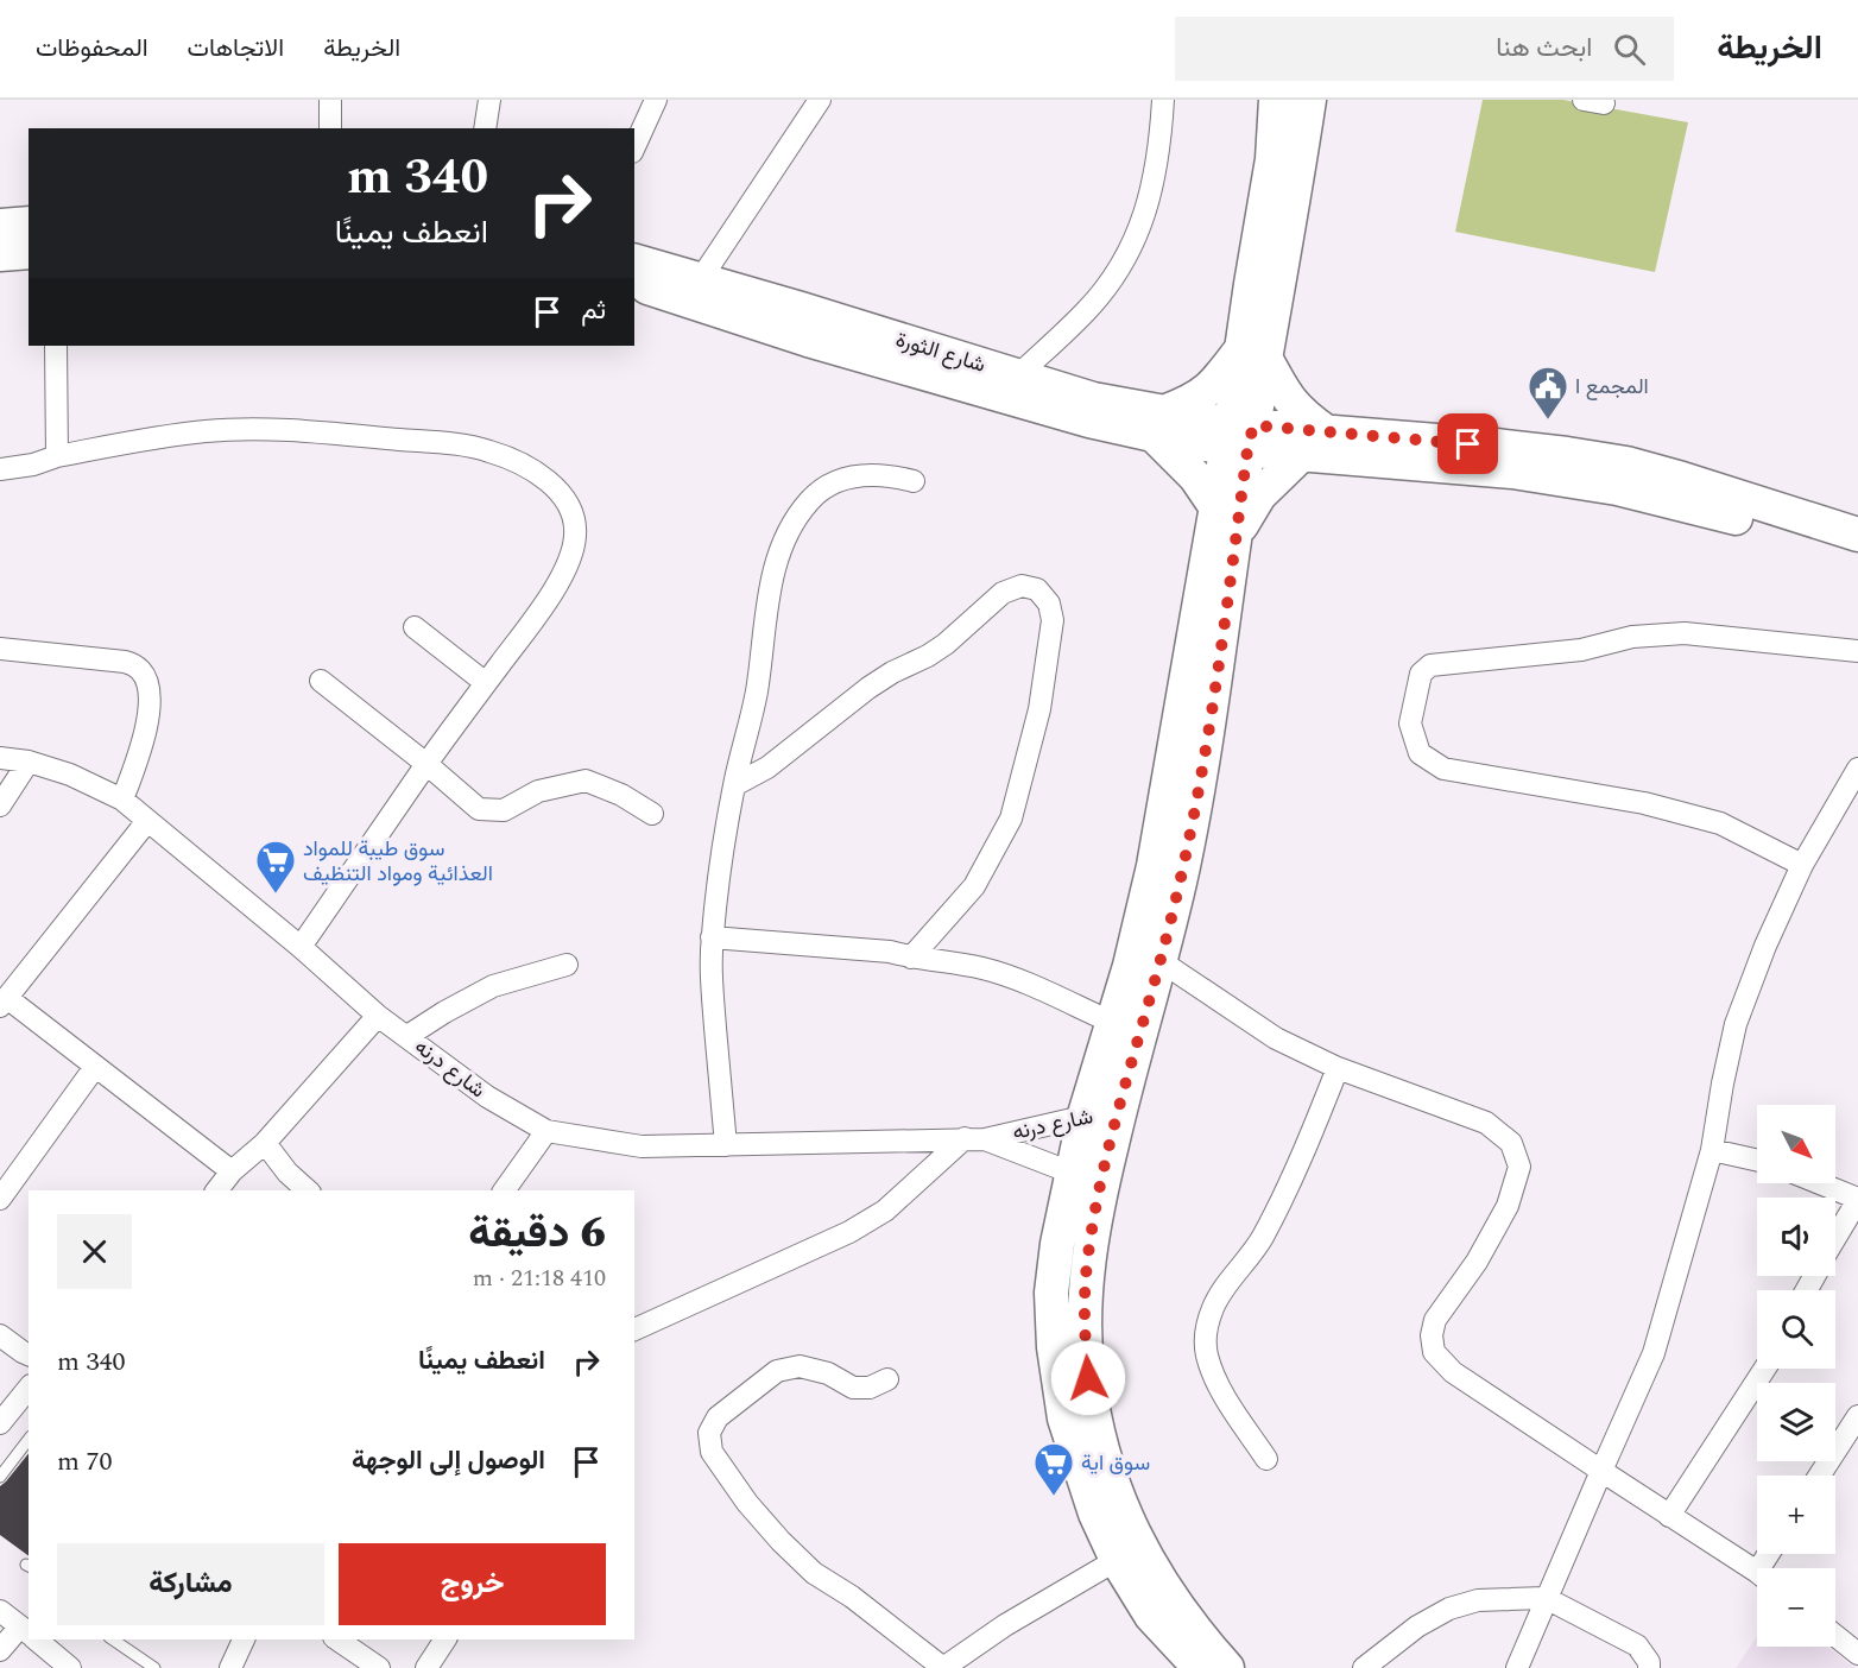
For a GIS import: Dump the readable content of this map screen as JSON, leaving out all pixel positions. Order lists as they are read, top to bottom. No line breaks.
{"streets":{"main road":["شارع الثورة"],"street":["شارع درنه"]},"places":{"public building":["المجمع ا"],"supermarket":["سوق طيبة للمواد العذائية ومواد التنظيف","سوق اية"]},"north":"bottom right","page":{"header":"الخريطة","search":"ابحث هنا","nav":["الخريطة","الاتجاهات","المحفوظات"],"turn":["340 m","انعطف يمينًا"],"then":"ثم","map_buttons":["+","−"],"heading":["6 دقيقة","410 m · 21:18"],"list":[{"name":"انعطف يمينًا","value":"340 m"},{"name":"الوصول إلى الوجهة","value":"70 m"}],"buttons":["خروج","مشاركة"]}}
